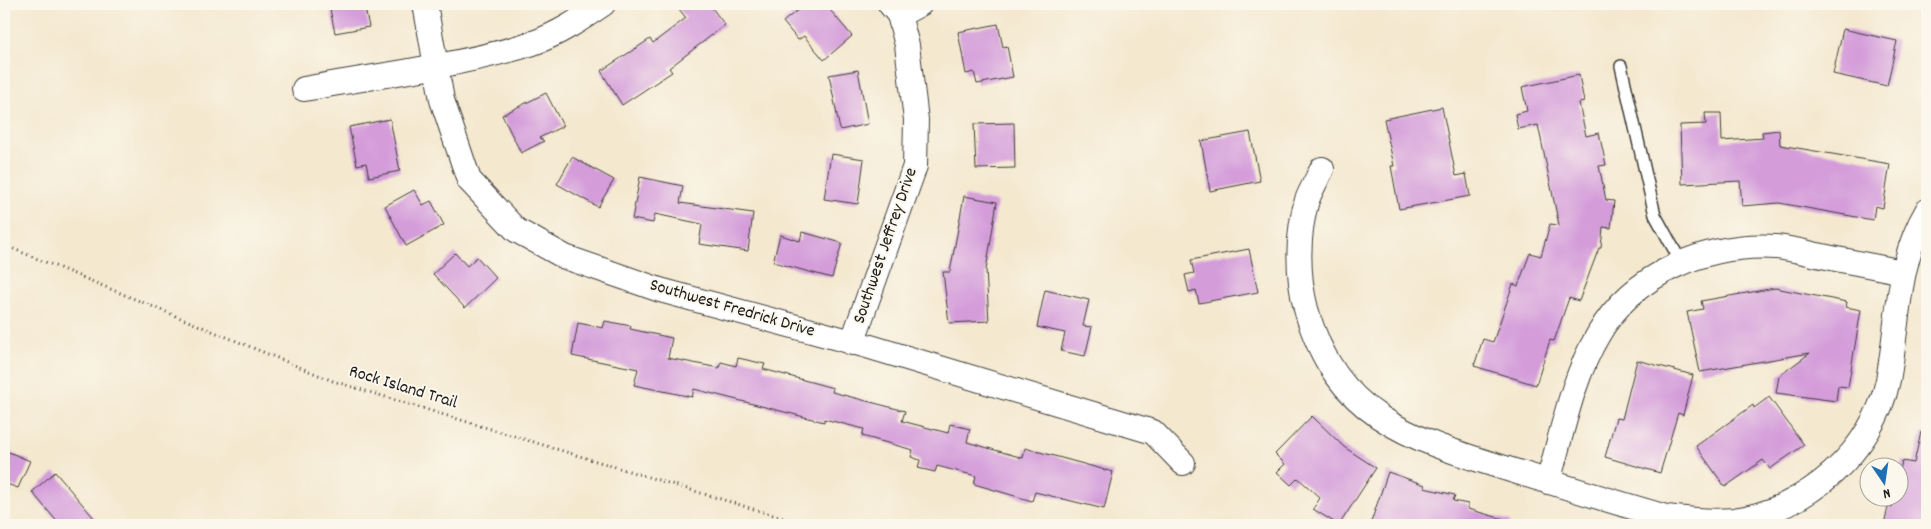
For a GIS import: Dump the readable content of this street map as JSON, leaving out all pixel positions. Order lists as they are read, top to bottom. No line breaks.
{"streets":{"street":["Southwest Jeffrey Drive","Southwest Fredrick Drive"],"path":["Rock Island Trail"]},"crossings":[["Southwest Jeffrey Drive","Southwest Fredrick Drive"]],"north":"bottom"}
